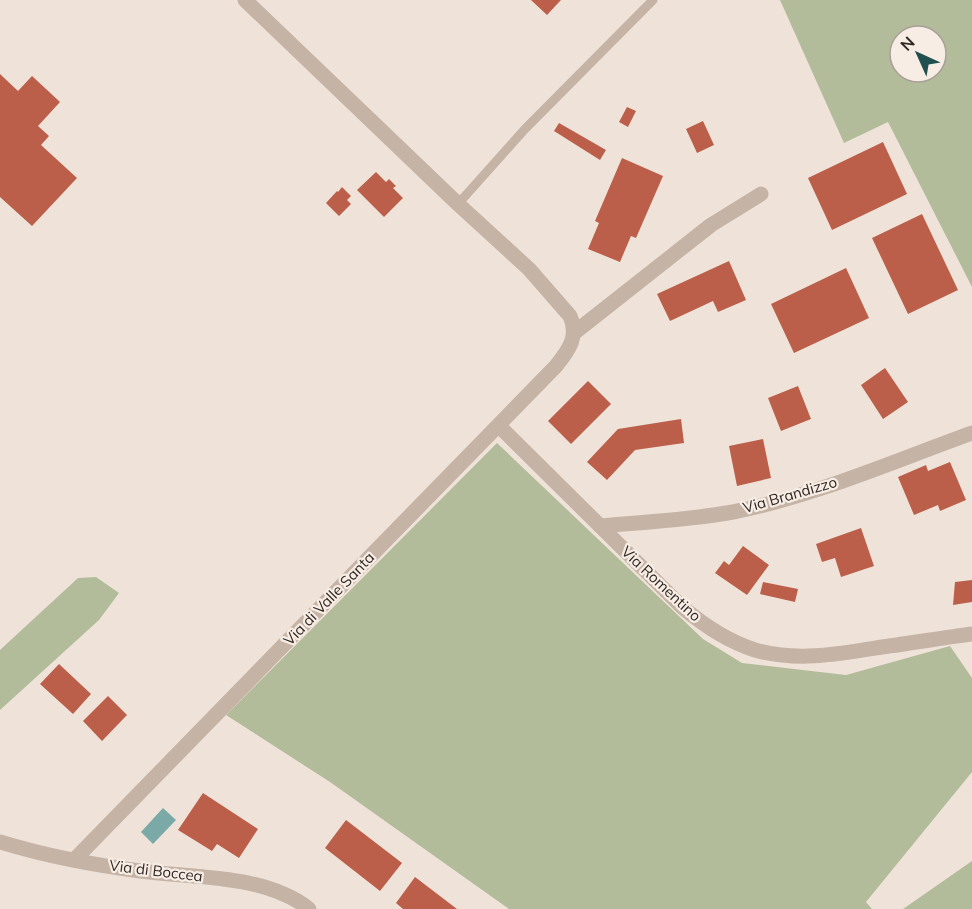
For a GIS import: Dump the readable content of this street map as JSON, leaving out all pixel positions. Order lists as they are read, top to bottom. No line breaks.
{"streets":{"street":["Via Brandizzo","Via Romentino","Via di Valle Santa","Via di Boccea"]},"crossings":[["Via Brandizzo","Via Romentino"],["Via Romentino","Via di Valle Santa"],["Via di Valle Santa","Via di Boccea"]],"north":"top left"}
